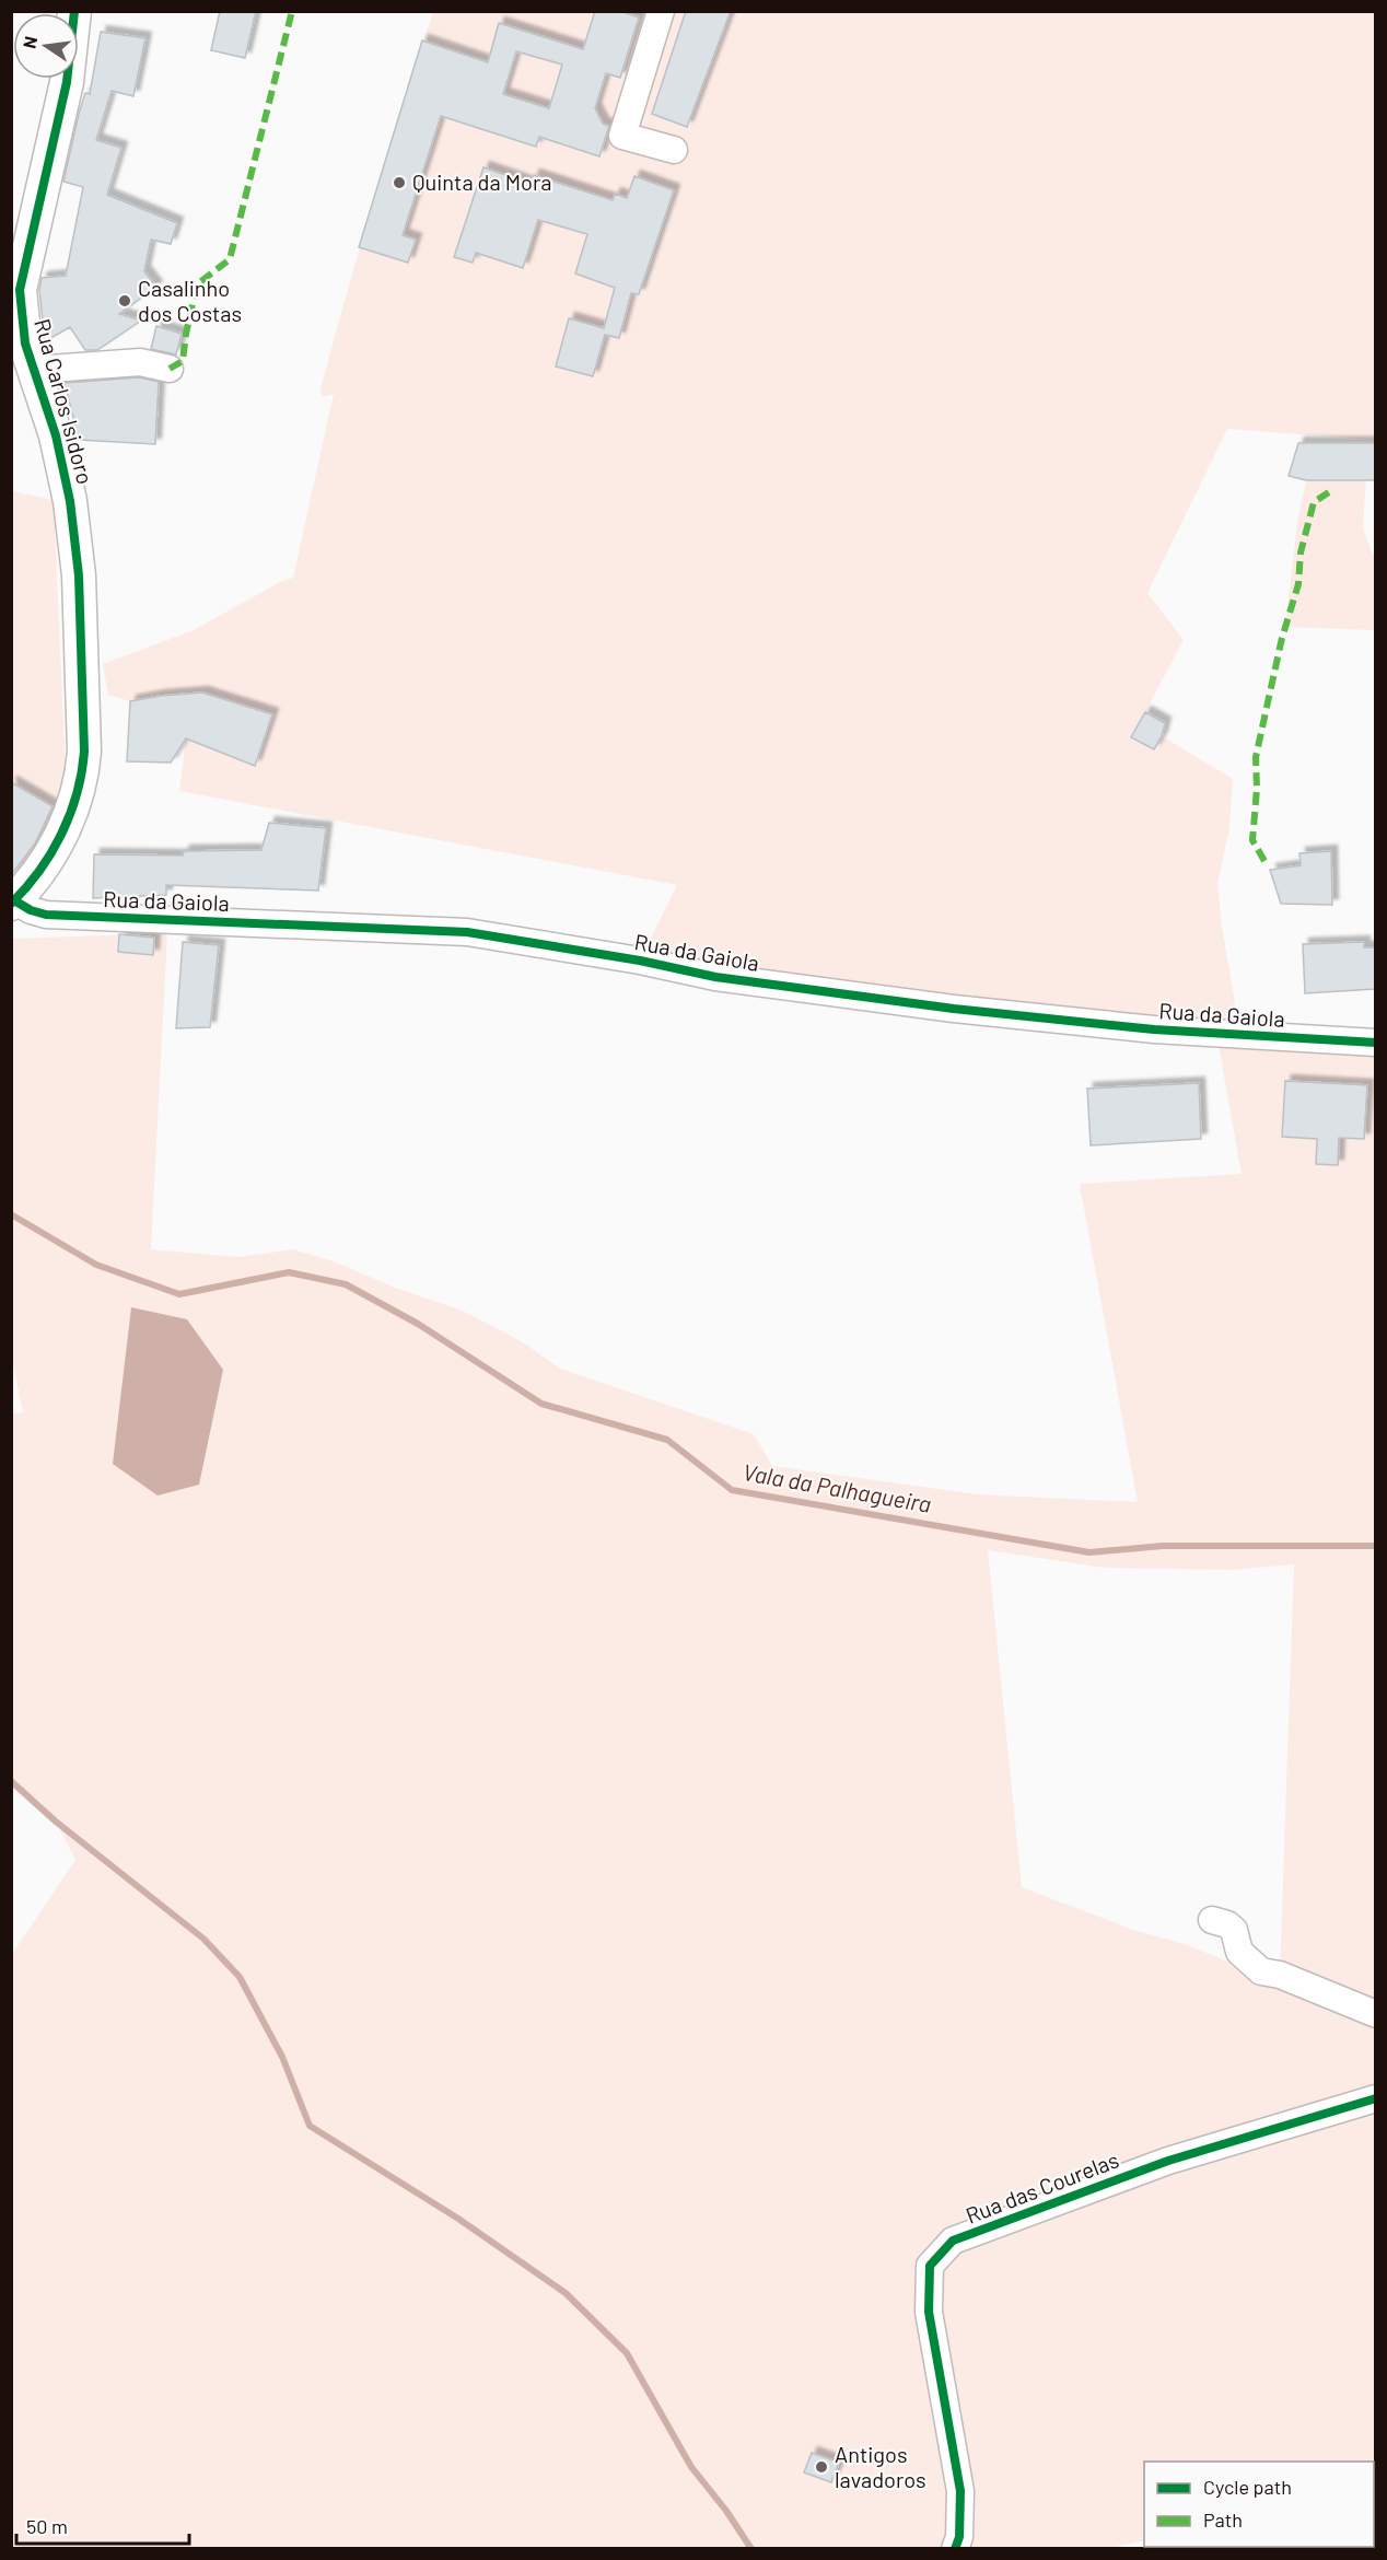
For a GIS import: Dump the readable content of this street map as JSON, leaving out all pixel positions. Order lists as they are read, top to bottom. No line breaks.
{"streets":{"street":["Rua Carlos Isidoro","Rua da Gaiola","Rua das Courelas"]},"crossings":[["Rua Carlos Isidoro","Rua da Gaiola"]],"water":["Vala da Palhagueira"],"places":["Quinta da Mora","Casalinho dos Costas","Antigos lavadoros"],"legend":["Cycle path","Path"],"scale_bar":"50 m","north":"left"}
